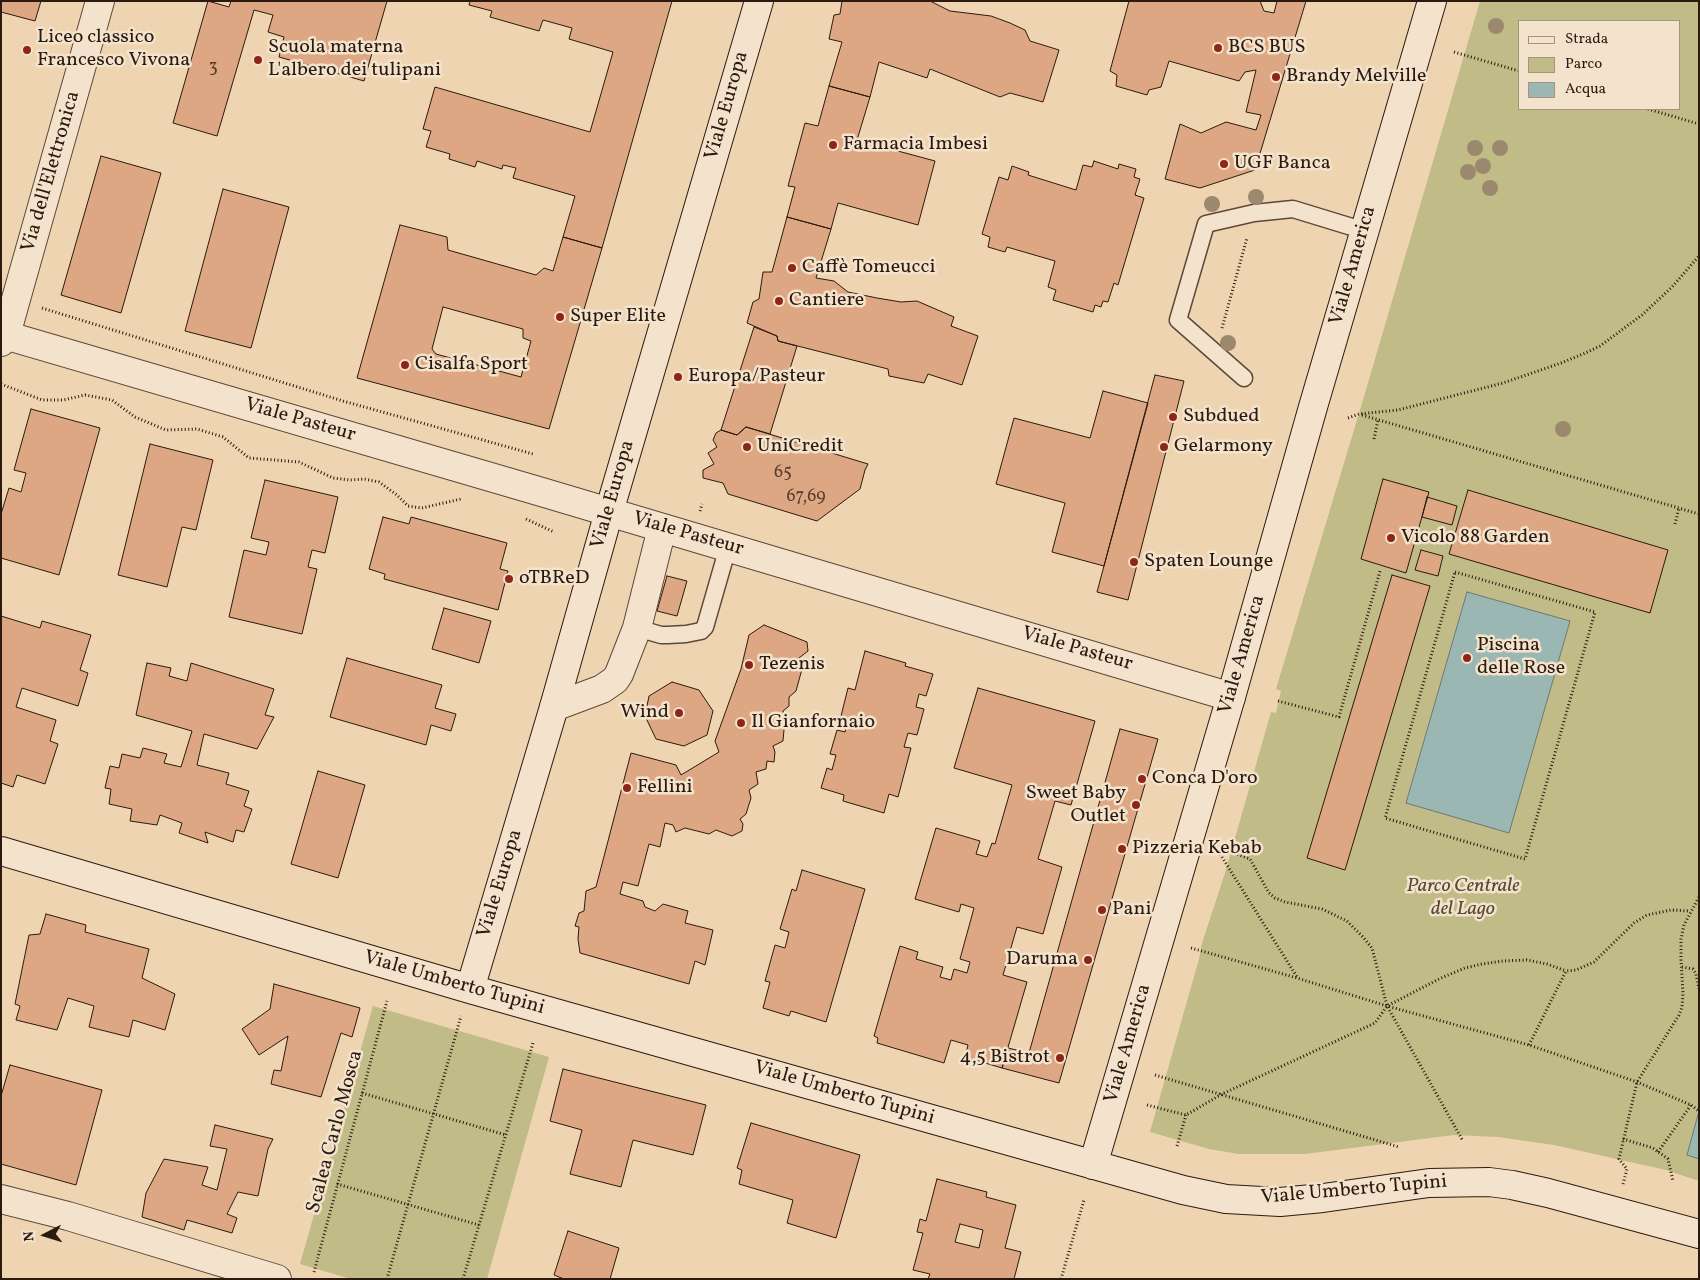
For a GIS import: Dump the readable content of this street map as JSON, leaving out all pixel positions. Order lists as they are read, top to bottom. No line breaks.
{"streets":{"street":["Viale Europa","Via dell'Elettronica","Viale America","Viale Pasteur","Viale Umberto Tupini"],"path":["Scalea Carlo Mosca"]},"crossings":[["Viale Europa","Viale Pasteur"],["Viale Europa","Viale Umberto Tupini"],["Via dell'Elettronica","Viale Pasteur"],["Viale America","Viale Pasteur"],["Viale America","Viale Umberto Tupini"]],"parks":["Parco Centrale del Lago"],"places":["BCS BUS","Liceo classico Francesco Vivona","Scuola materna L'albero dei tulipani","Brandy Melville","Farmacia Imbesi","UGF Banca","Caffè Tomeucci","Cantiere","Super Elite","Cisalfa Sport","Europa/Pasteur","Subdued","UniCredit","Gelarmony","Vicolo 88 Garden","Spaten Lounge","oTBReD","Piscina delle Rose","Tezenis","Wind","Il Gianfornaio","Conca D'oro","Fellini","Sweet Baby Outlet","Pizzeria Kebab","Pani","Daruma","4,5 Bistrot"],"house_numbers":["3","65","67,69"],"legend":["Strada","Parco","Acqua"],"north":"left"}
